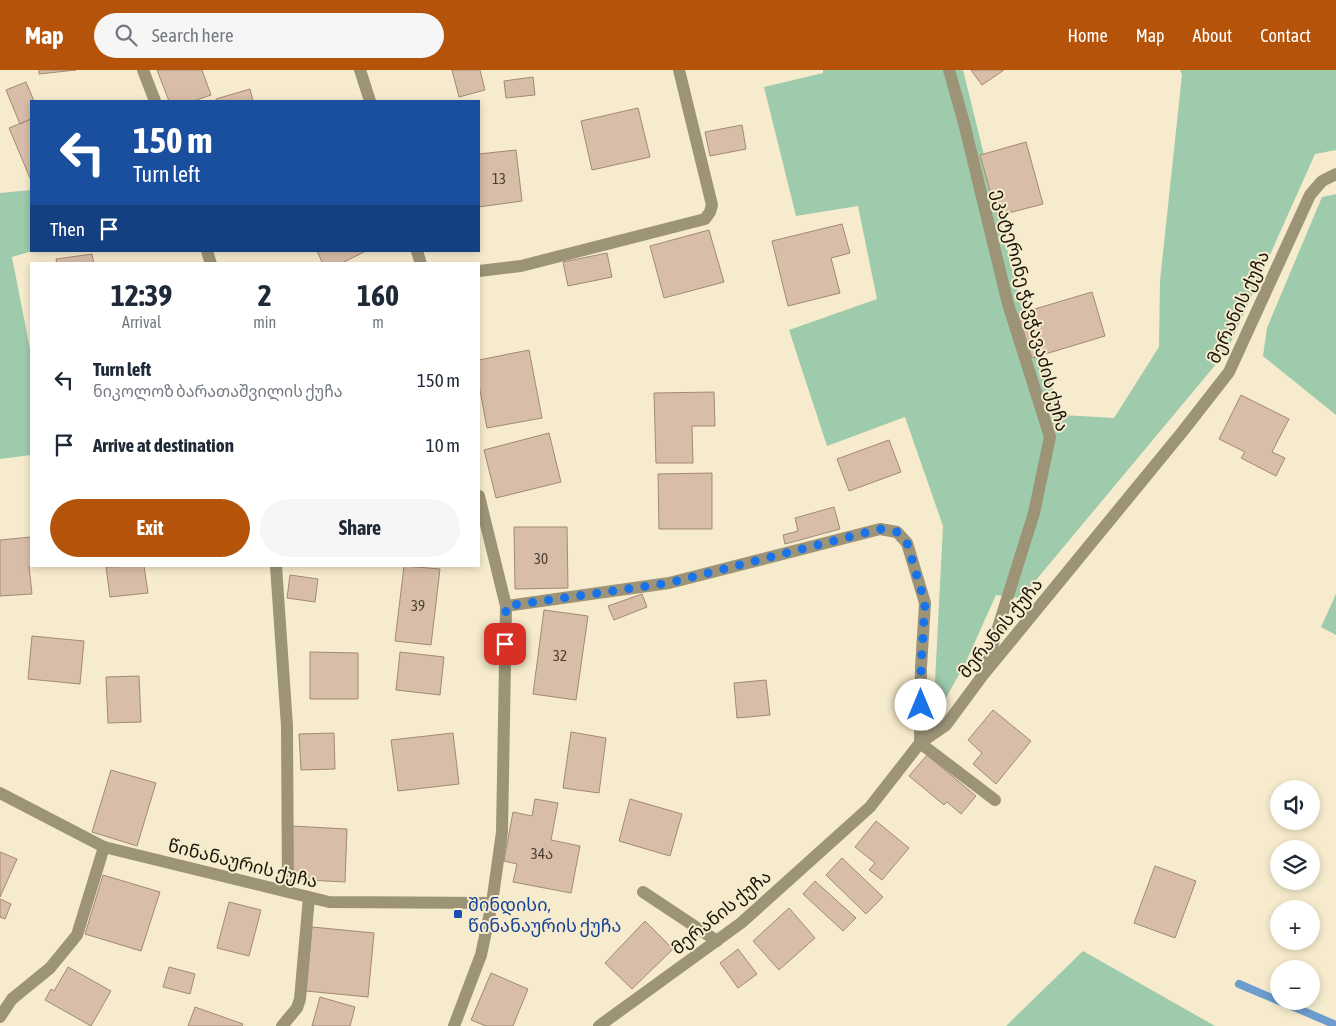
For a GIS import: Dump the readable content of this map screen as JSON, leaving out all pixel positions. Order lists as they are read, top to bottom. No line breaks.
{"streets":{"street":["მერანის ქუჩა","ეკატერინე ჭავჭავაძის ქუჩა","წინანაურის ქუჩა"]},"crossings":[["მერანის ქუჩა","ეკატერინე ჭავჭავაძის ქუჩა"]],"places":{"transit":["შინდისი, წინანაურის ქუჩა"]},"house_numbers":["13","30","39","32","34ა"],"page":{"header":"Map","search":"Search here","nav":["Home","Map","About","Contact"],"turn":["150 m","Turn left"],"then":"Then","eta":["12:39","Arrival","2","min","160","m"],"list":[{"name":"Turn left","note":"ნიკოლოზ ბარათაშვილის ქუჩა","value":"150 m"},{"name":"Arrive at destination","value":"10 m"}],"buttons":["Exit","Share"],"map_buttons":["+","−"]}}
